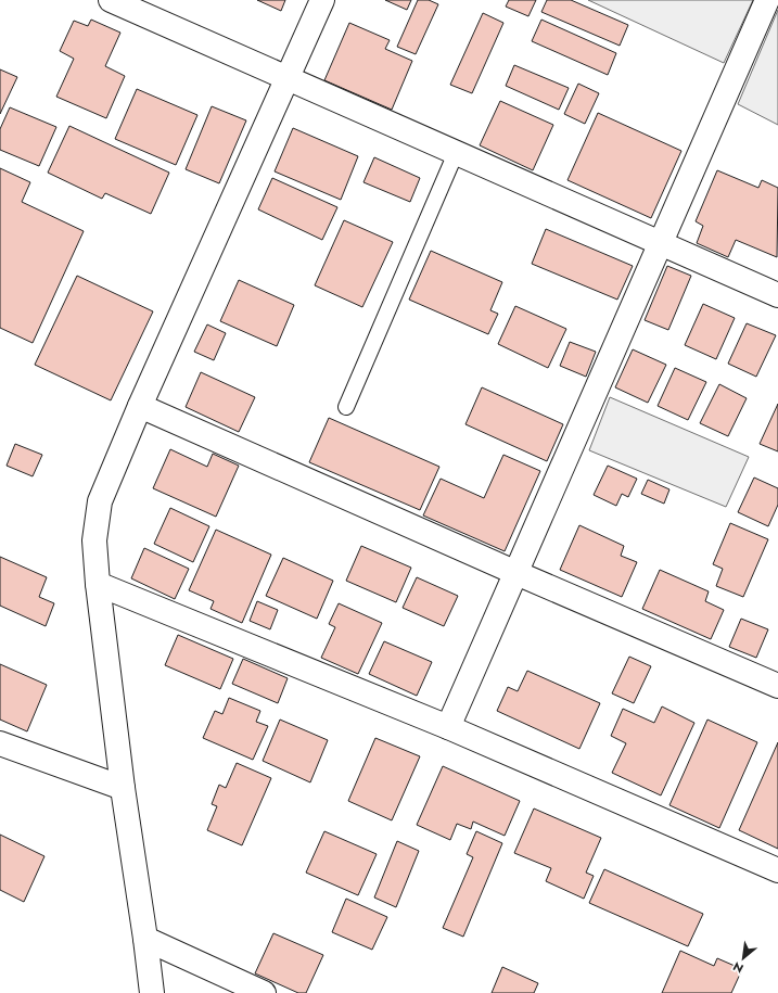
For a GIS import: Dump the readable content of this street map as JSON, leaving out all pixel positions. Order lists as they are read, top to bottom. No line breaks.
{"north":"bottom left"}
